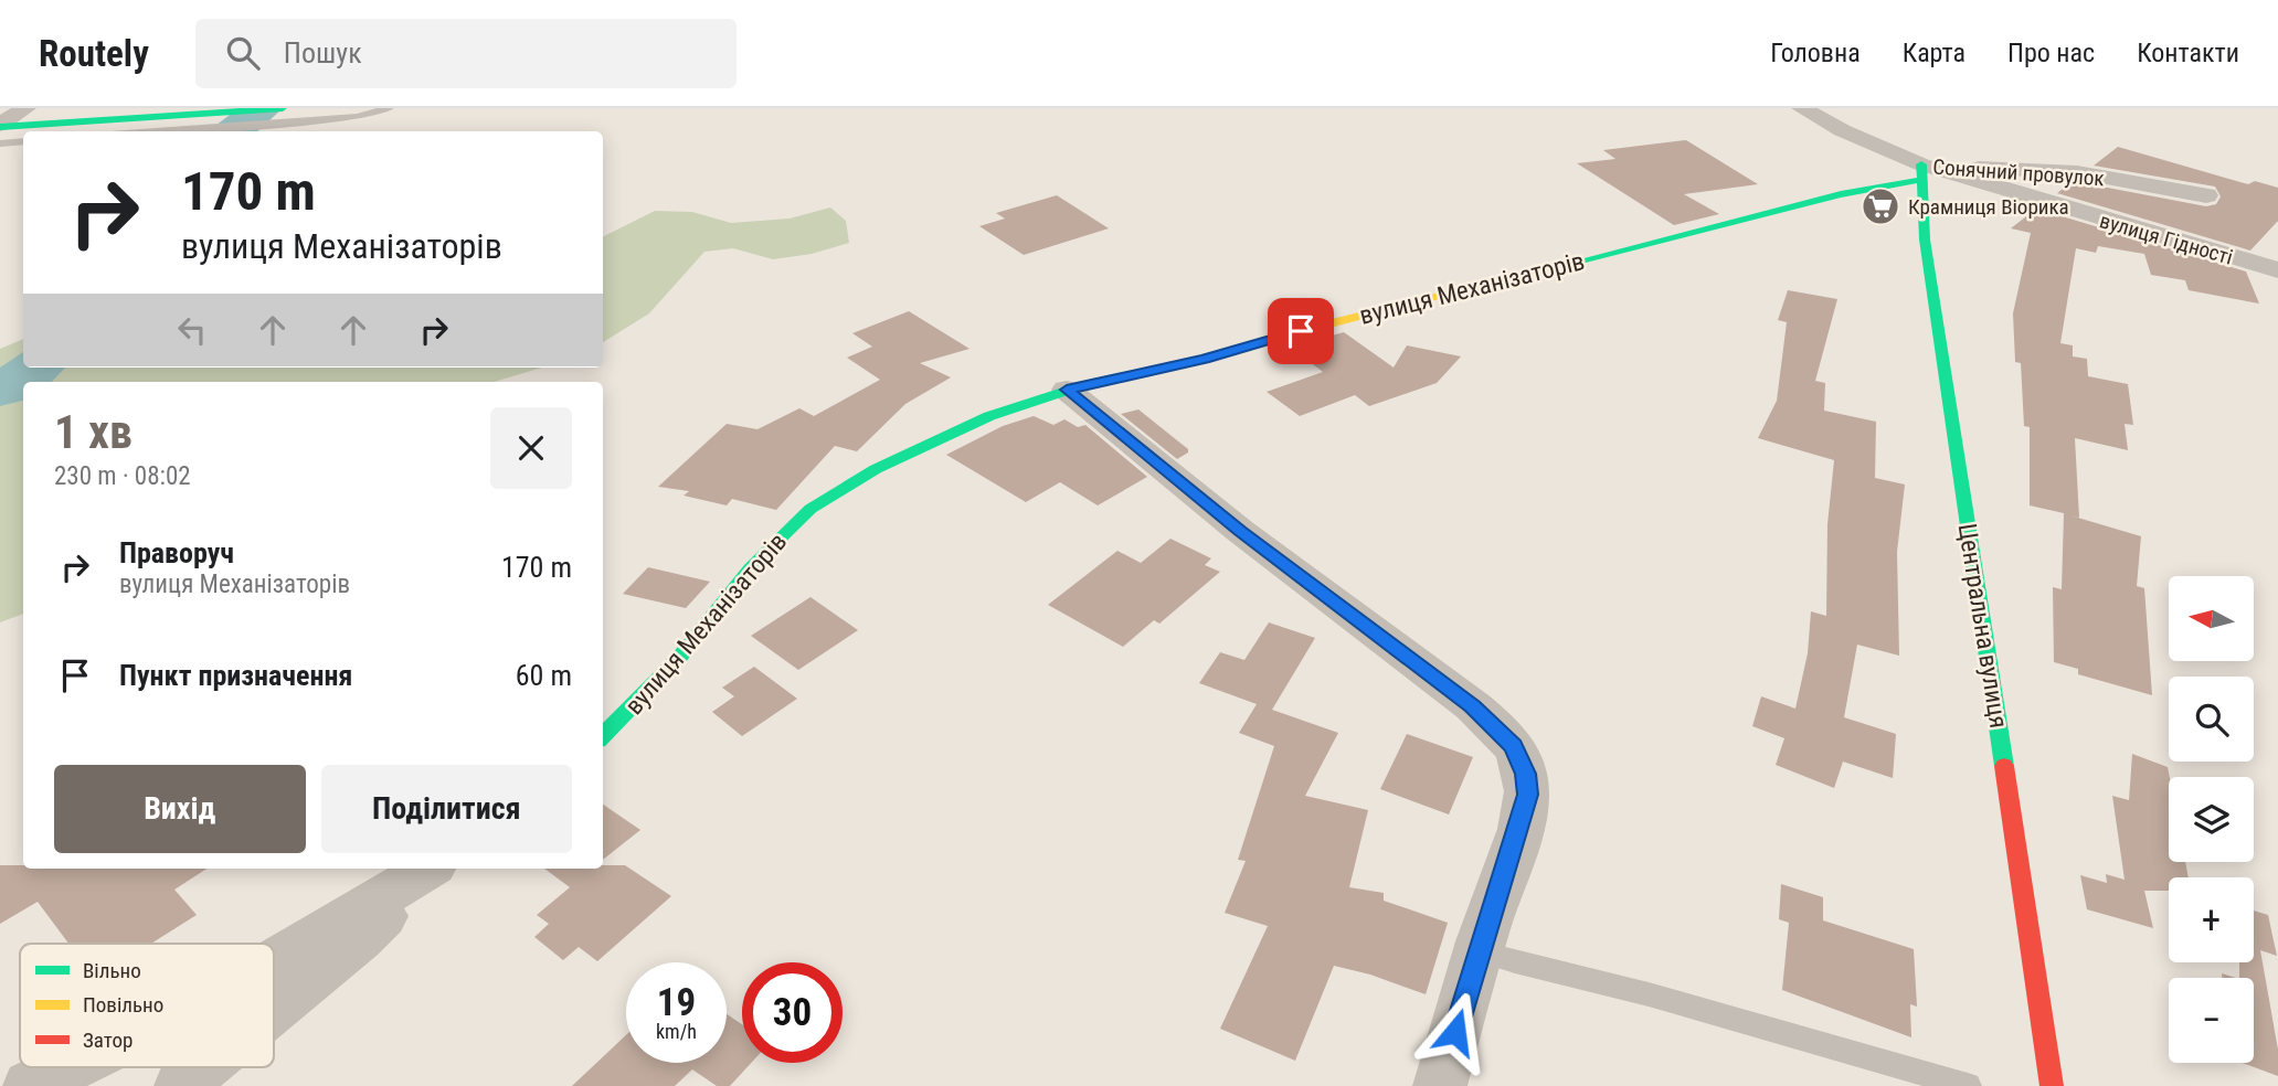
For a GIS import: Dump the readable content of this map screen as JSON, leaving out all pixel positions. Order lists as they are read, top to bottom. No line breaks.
{"streets":{"street":["Сонячний провулок","вулиця Гідності","вулиця Механізаторів","Центральна вулиця"]},"crossings":[["Сонячний провулок","вулиця Гідності"],["Сонячний провулок","вулиця Механізаторів"],["Сонячний провулок","Центральна вулиця"],["вулиця Гідності","вулиця Механізаторів"],["вулиця Гідності","Центральна вулиця"],["вулиця Механізаторів","Центральна вулиця"]],"places":{"supermarket":["Крамниця Віорика"]},"legend":["Вільно","Повільно","Затор"],"north":"left","page":{"header":"Routely","search":"Пошук","nav":["Головна","Карта","Про нас","Контакти"],"turn":["170 m","вулиця Механізаторів"],"heading":["1 хв","230 m · 08:02"],"list":[{"name":"Праворуч","note":"вулиця Механізаторів","value":"170 m"},{"name":"Пункт призначення","value":"60 m"}],"map_buttons":["+","−"],"buttons":["Вихід","Поділитися"],"speed":"19 km/h","limit":"30"}}
